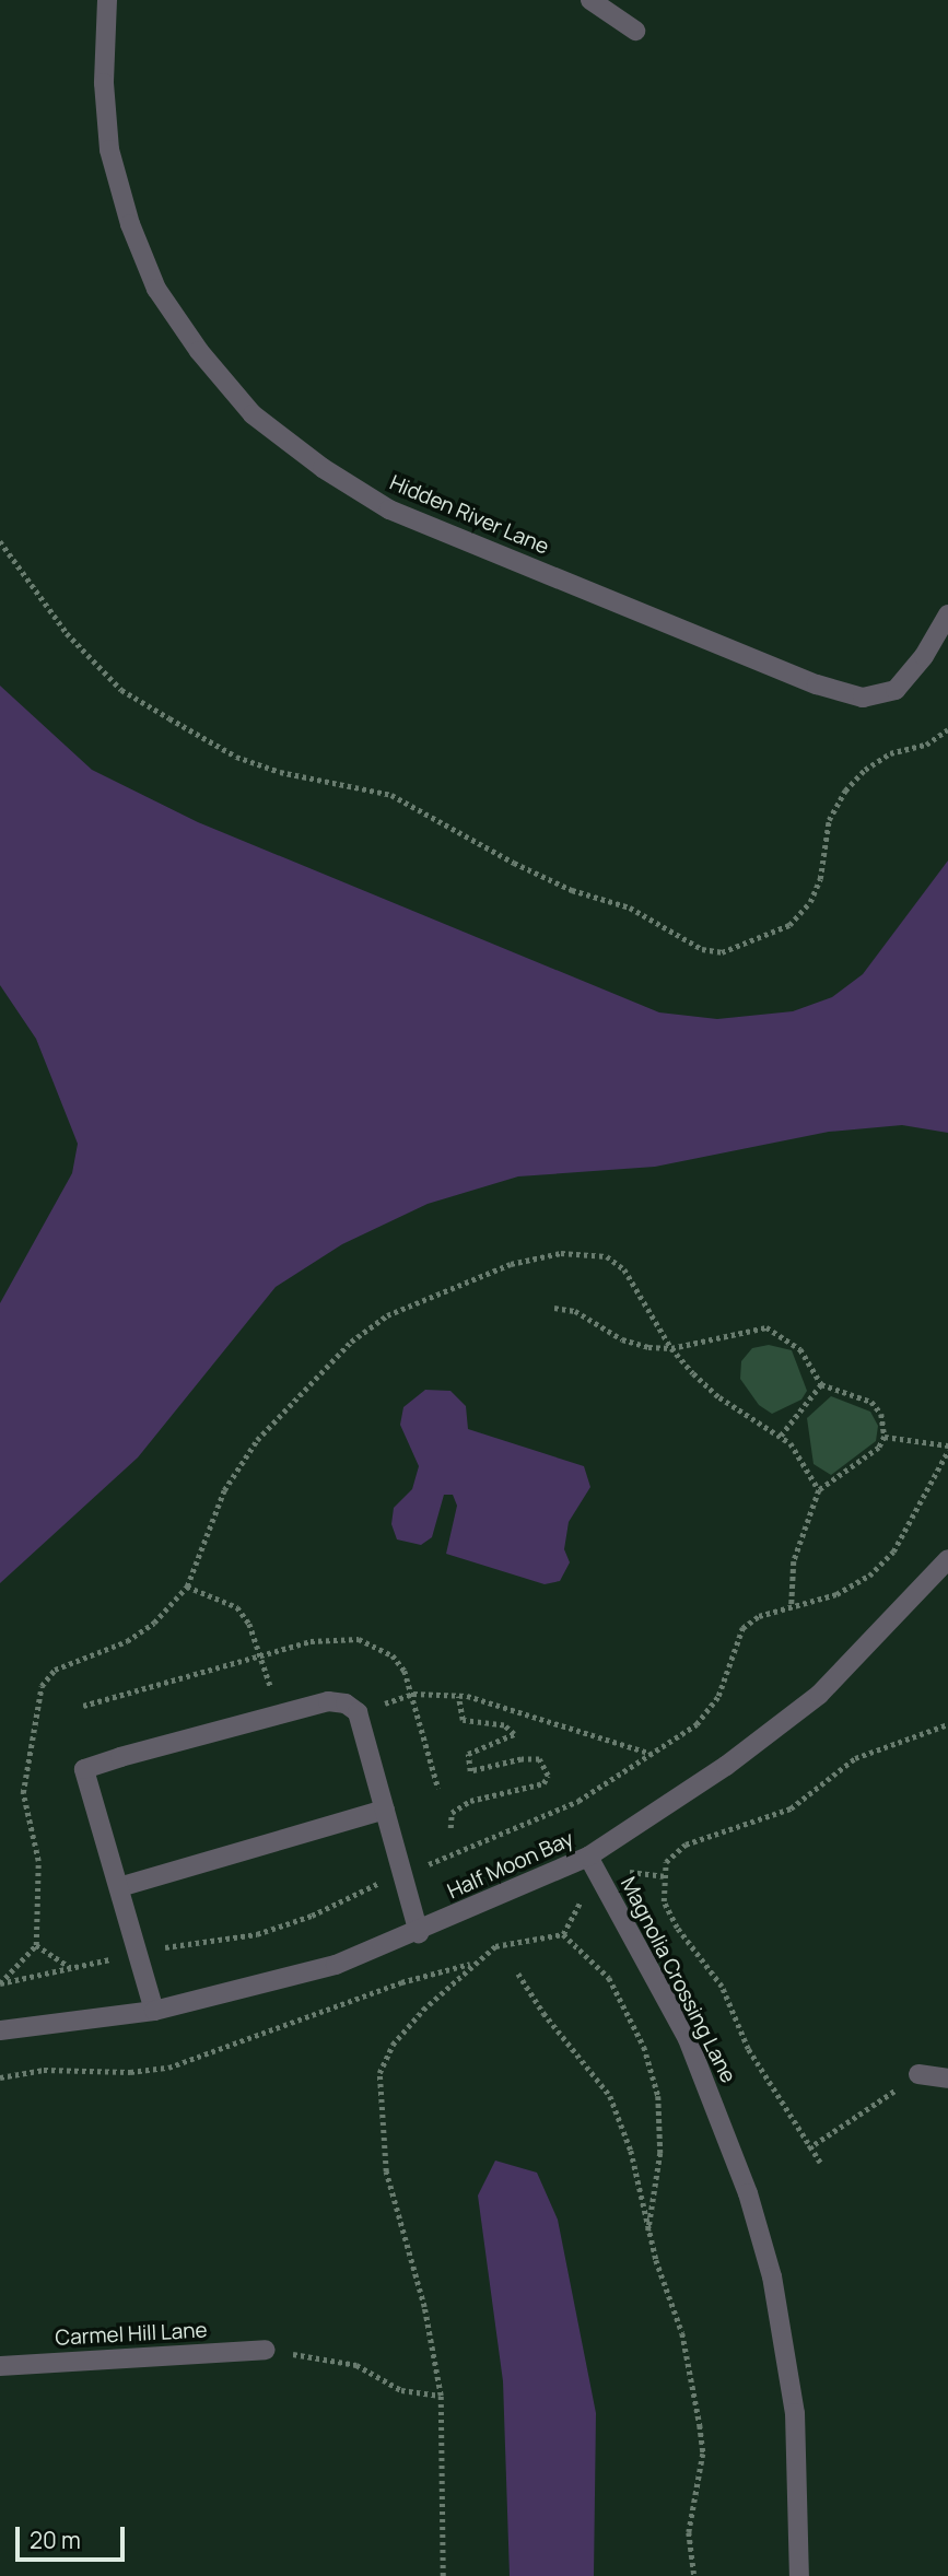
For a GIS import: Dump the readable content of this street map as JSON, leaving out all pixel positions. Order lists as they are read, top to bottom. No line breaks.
{"streets":{"street":["Hidden River Lane","Half Moon Bay","Magnolia Crossing Lane","Carmel Hill Lane"]},"crossings":[["Half Moon Bay","Magnolia Crossing Lane"]],"scale_bar":"20 m"}
